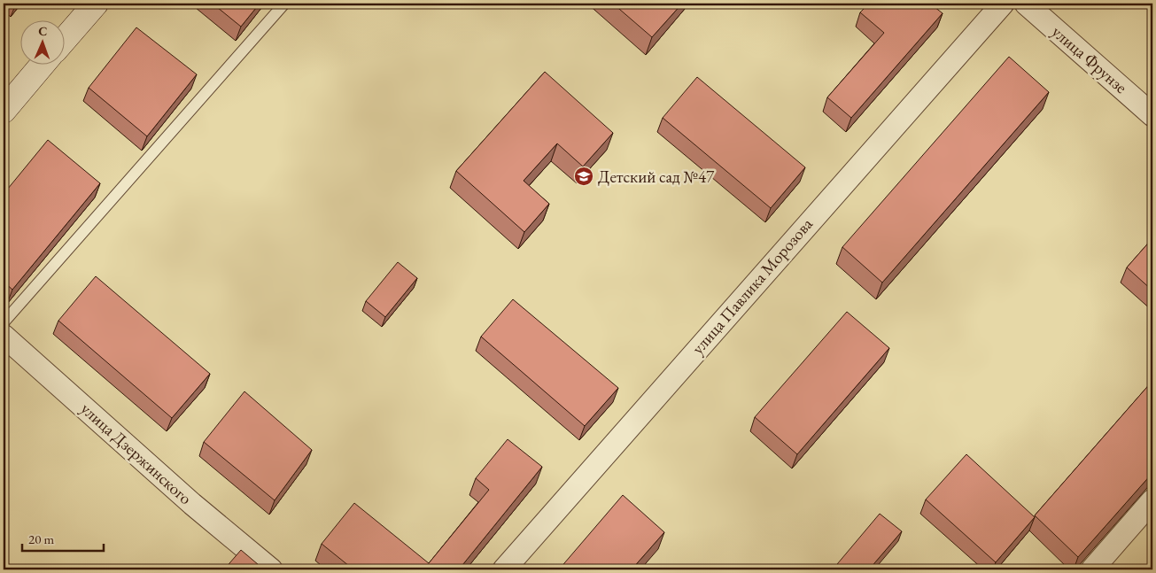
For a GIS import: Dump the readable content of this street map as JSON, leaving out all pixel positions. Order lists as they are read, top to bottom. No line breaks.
{"streets":{"street":["улица Фрунзе","улица Павлика Морозова","улица Дзержинского"]},"places":{"school or university":["Детский сад №47"]},"scale_bar":"20 m","north":"top"}
